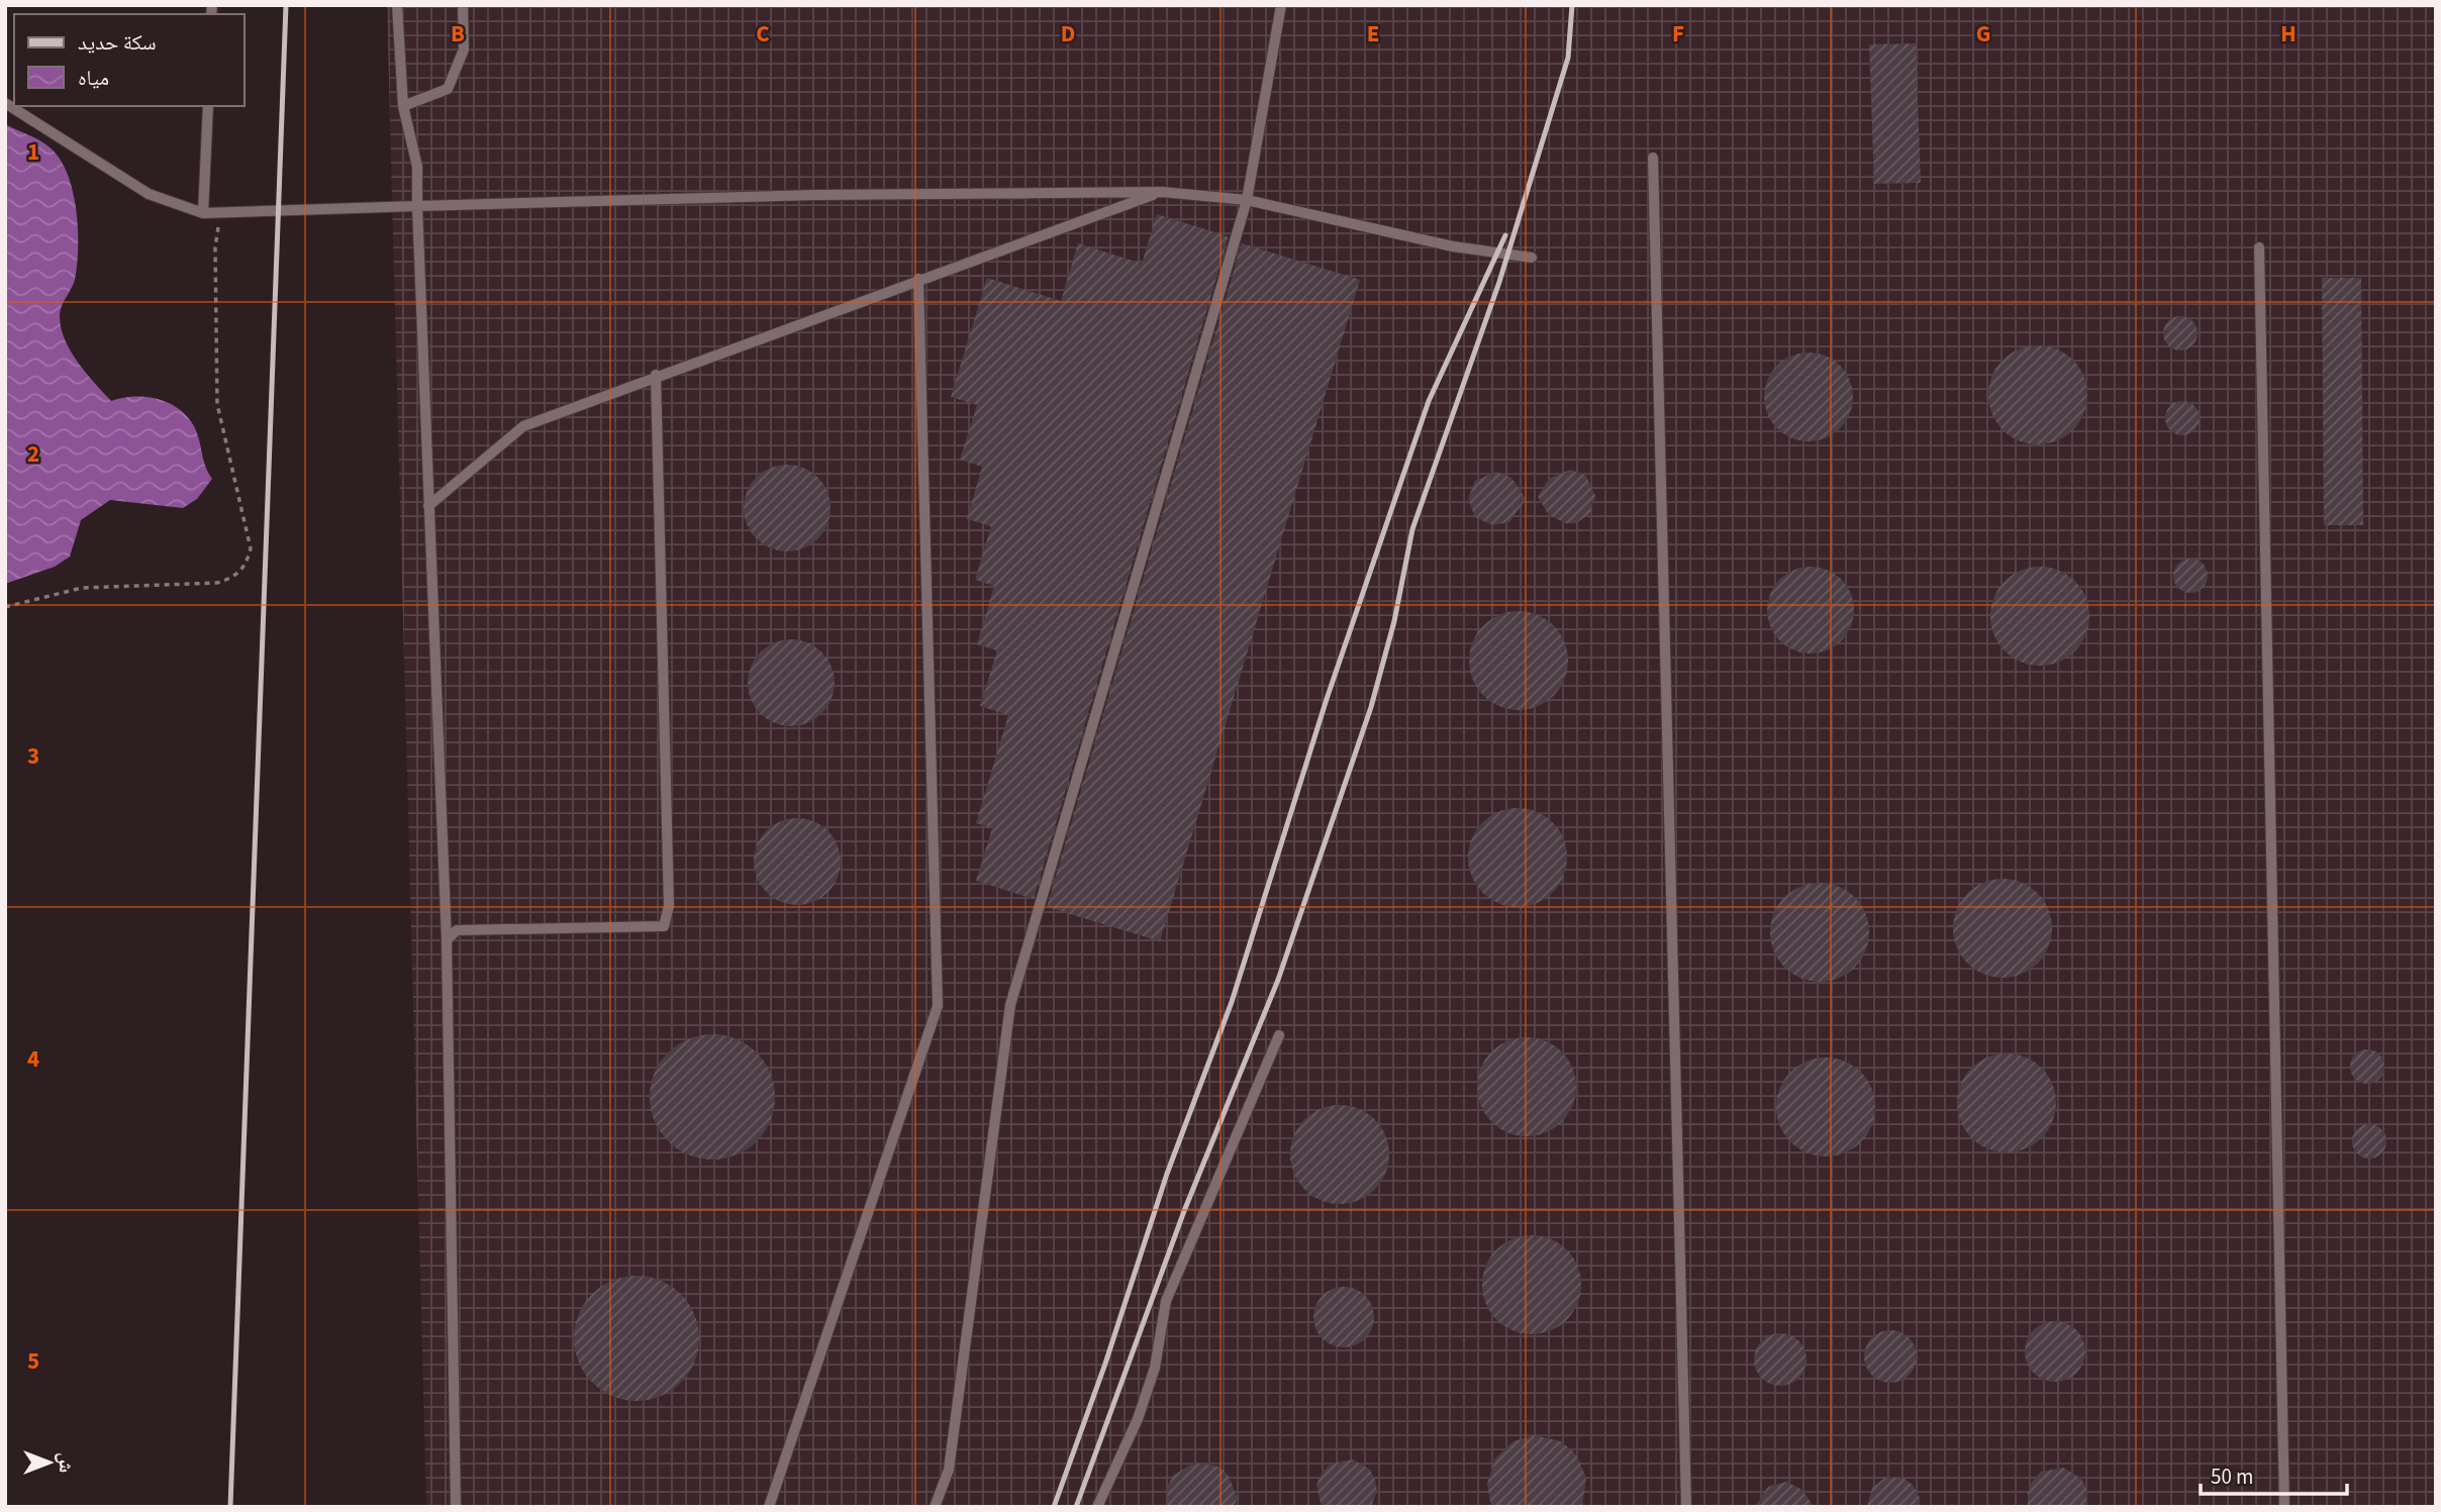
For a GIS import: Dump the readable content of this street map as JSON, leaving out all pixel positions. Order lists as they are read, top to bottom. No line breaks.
{"legend":["سكة حديد","مياه"],"scale_bar":"50 m","north":"right","grid":{"columns":["B","C","D","E","F","G","H"],"rows":["1","2","3","4","5"]}}
